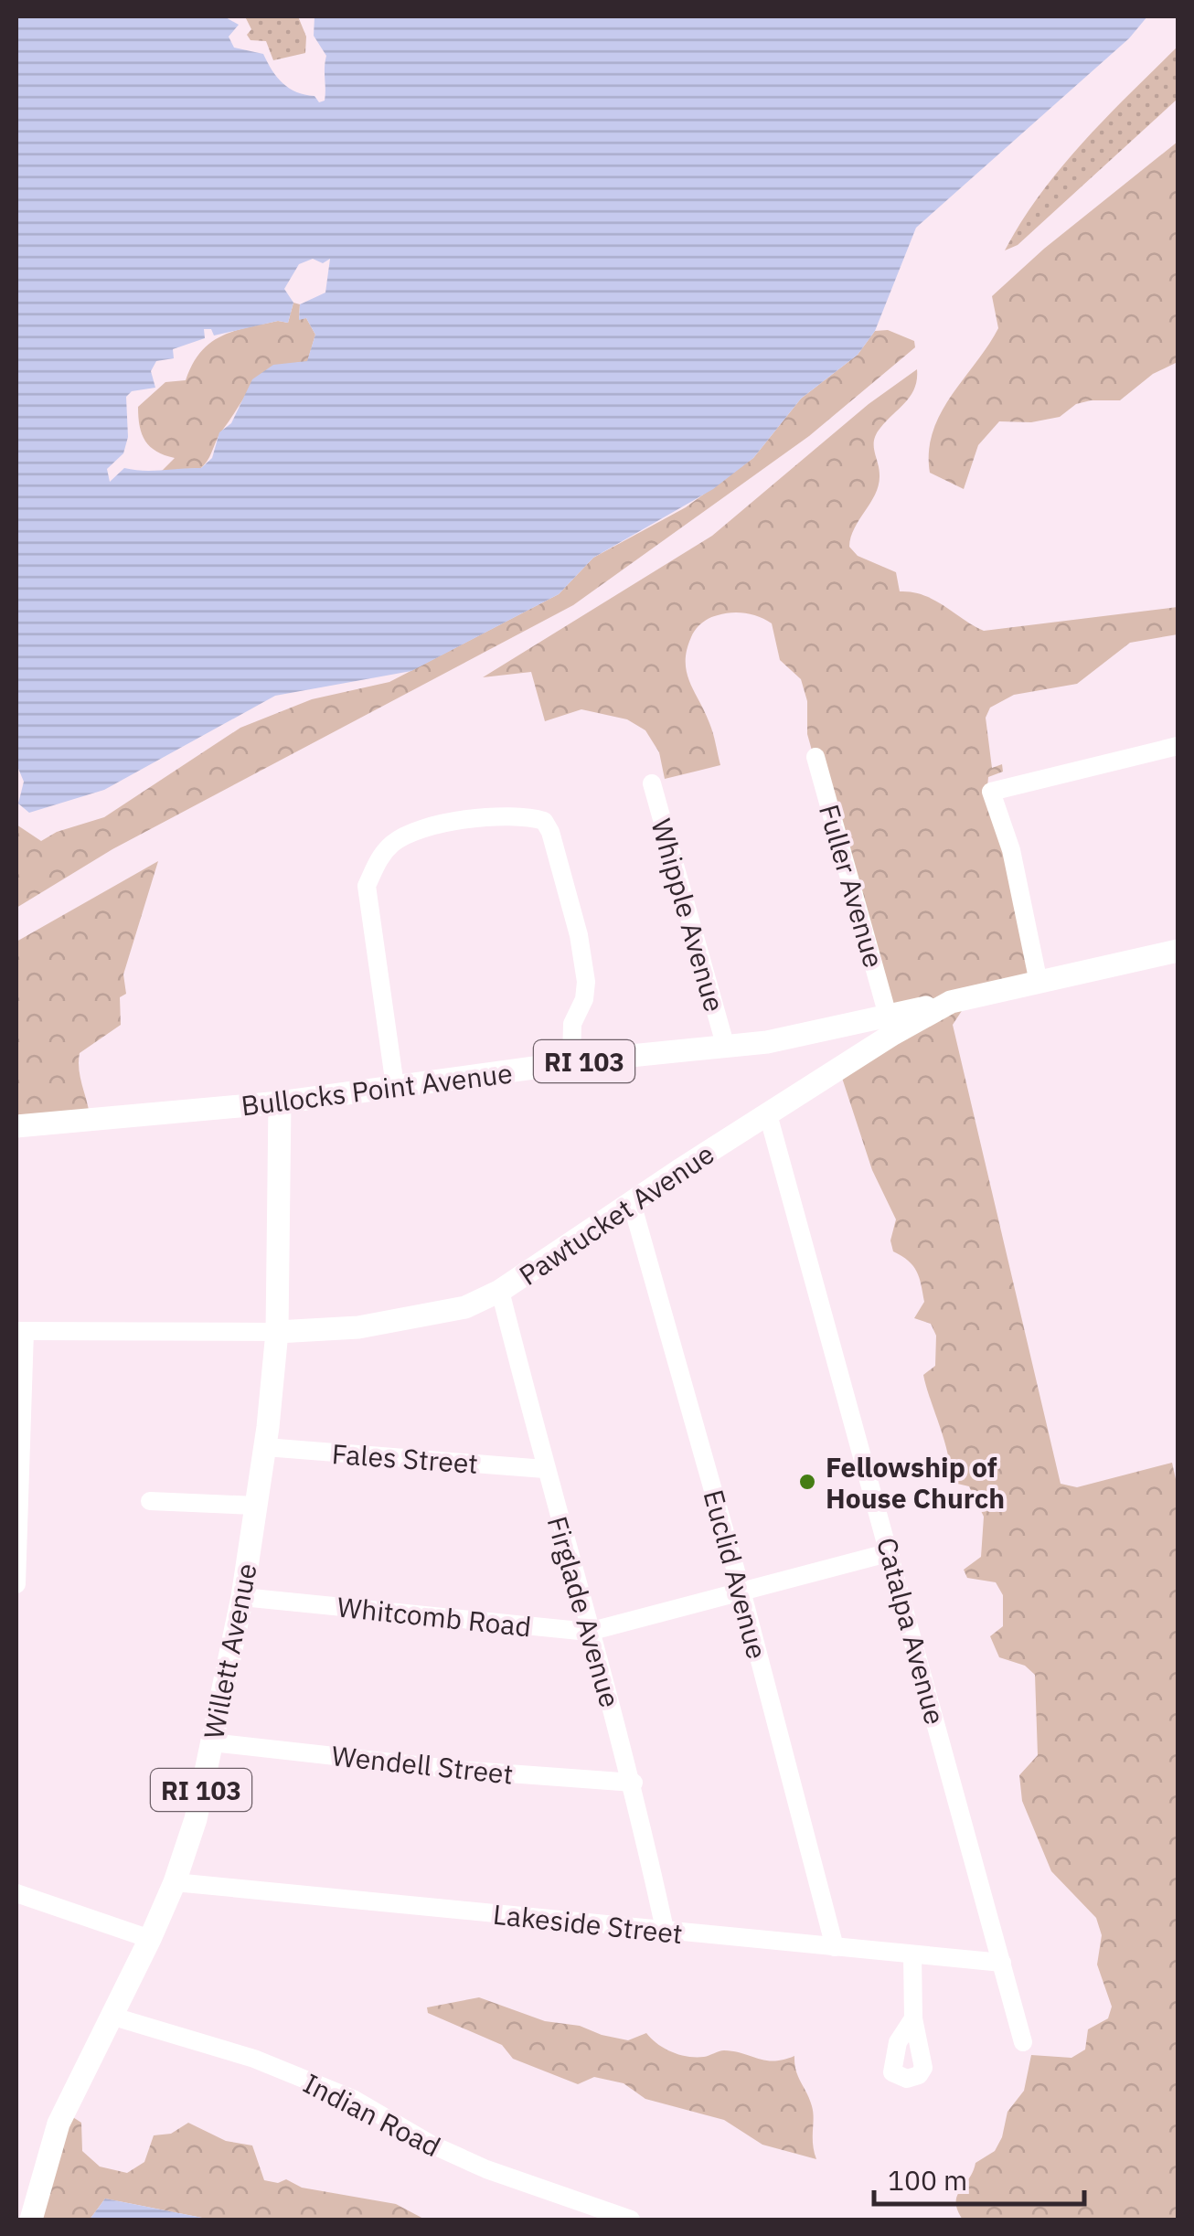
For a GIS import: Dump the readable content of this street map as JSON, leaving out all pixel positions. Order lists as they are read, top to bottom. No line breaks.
{"streets":{"main road":["RI 103","Bullocks Point Avenue","Pawtucket Avenue","Willett Avenue"],"street":["Fuller Avenue","Whipple Avenue","Fales Street","Euclid Avenue","Firglade Avenue","Whitcomb Road","Catalpa Avenue","Wendell Street","Lakeside Street","Indian Road"]},"crossings":[["Fuller Avenue","Bullocks Point Avenue"],["Fuller Avenue","Pawtucket Avenue"],["Whipple Avenue","Bullocks Point Avenue"],["RI 103","Bullocks Point Avenue"],["Bullocks Point Avenue","Pawtucket Avenue"],["Bullocks Point Avenue","Willett Avenue"],["Pawtucket Avenue","Euclid Avenue"],["Pawtucket Avenue","Firglade Avenue"],["Pawtucket Avenue","Catalpa Avenue"],["Pawtucket Avenue","Willett Avenue"],["Fales Street","Firglade Avenue"],["Fales Street","Willett Avenue"],["Euclid Avenue","Whitcomb Road"],["Euclid Avenue","Lakeside Street"],["Firglade Avenue","Whitcomb Road"],["Firglade Avenue","Wendell Street"],["Firglade Avenue","Lakeside Street"],["Whitcomb Road","Catalpa Avenue"],["Whitcomb Road","Willett Avenue"],["Catalpa Avenue","Lakeside Street"],["Willett Avenue","Wendell Street"],["Willett Avenue","Lakeside Street"],["Willett Avenue","Indian Road"]],"places":["Fellowship of House Church"],"scale_bar":"100 m"}
